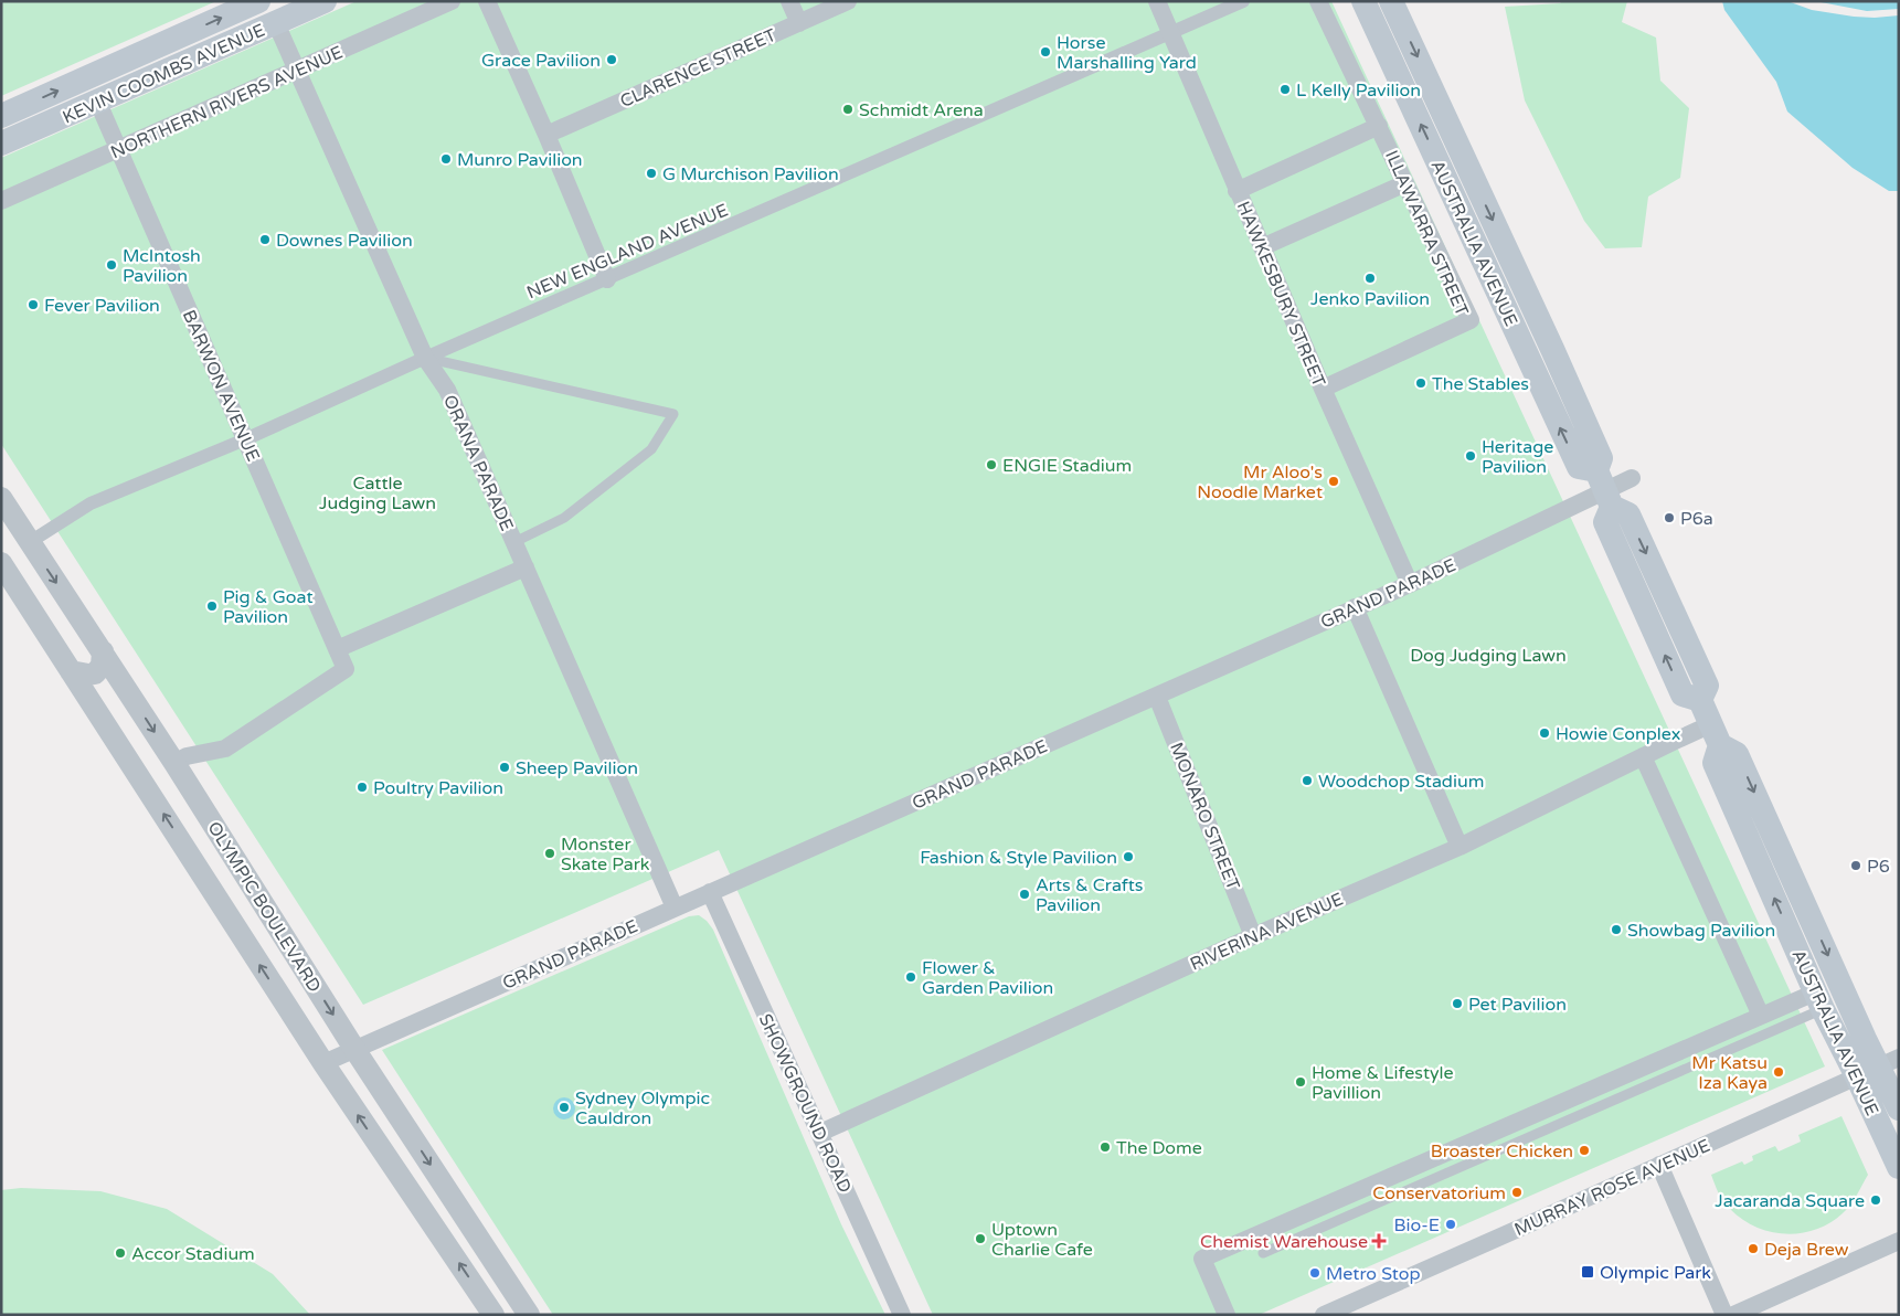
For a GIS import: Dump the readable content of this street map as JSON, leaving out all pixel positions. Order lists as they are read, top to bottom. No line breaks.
{"streets":{"main road":["KEVIN COOMBS AVENUE","AUSTRALIA AVENUE"],"street":["CLARENCE STREET","NORTHERN RIVERS AVENUE","ILLAWARRA STREET","NEW ENGLAND AVENUE","HAWKESBURY STREET","BARWON AVENUE","ORANA PARADE","GRAND PARADE","MONARO STREET","OLYMPIC BOULEVARD","RIVERINA AVENUE","SHOWGROUND ROAD","MURRAY ROSE AVENUE"]},"crossings":[["KEVIN COOMBS AVENUE","BARWON AVENUE"],["KEVIN COOMBS AVENUE","ORANA PARADE"],["NORTHERN RIVERS AVENUE","BARWON AVENUE"],["NORTHERN RIVERS AVENUE","ORANA PARADE"],["ILLAWARRA STREET","HAWKESBURY STREET"],["AUSTRALIA AVENUE","GRAND PARADE"],["AUSTRALIA AVENUE","RIVERINA AVENUE"],["AUSTRALIA AVENUE","MURRAY ROSE AVENUE"],["NEW ENGLAND AVENUE","HAWKESBURY STREET"],["NEW ENGLAND AVENUE","BARWON AVENUE"],["NEW ENGLAND AVENUE","ORANA PARADE"],["NEW ENGLAND AVENUE","OLYMPIC BOULEVARD"],["HAWKESBURY STREET","GRAND PARADE"],["BARWON AVENUE","OLYMPIC BOULEVARD"],["ORANA PARADE","GRAND PARADE"],["GRAND PARADE","MONARO STREET"],["GRAND PARADE","OLYMPIC BOULEVARD"],["GRAND PARADE","SHOWGROUND ROAD"],["MONARO STREET","RIVERINA AVENUE"],["RIVERINA AVENUE","SHOWGROUND ROAD"]],"parks":["Cattle Judging Lawn","Dog Judging Lawn"],"places":{"other":["Horse Marshalling Yard","Grace Pavilion","L Kelly Pavilion","Schmidt Arena","Munro Pavilion","G Murchison Pavilion","Downes Pavilion","McIntosh Pavilion","Jenko Pavilion","Fever Pavilion","The Stables","Heritage Pavilion","ENGIE Stadium","Mr Aloo's Noodle Market","P6a","Pig & Goat Pavilion","Howie Conplex","Sheep Pavilion","Woodchop Stadium","Poultry Pavilion","Monster Skate Park","Fashion & Style Pavilion","P6","Arts & Crafts Pavilion","Showbag Pavilion","Flower & Garden Pavilion","Pet Pavilion","Mr Katsu Iza Kaya","Home & Lifestyle Pavillion","Sydney Olympic Cauldron","The Dome","Broaster Chicken","Conservatorium","Jacaranda Square","Bio-E","Uptown Charlie Cafe","Deja Brew","Accor Stadium","Metro Stop"],"health":["Chemist Warehouse"],"transit":["Olympic Park"]}}
